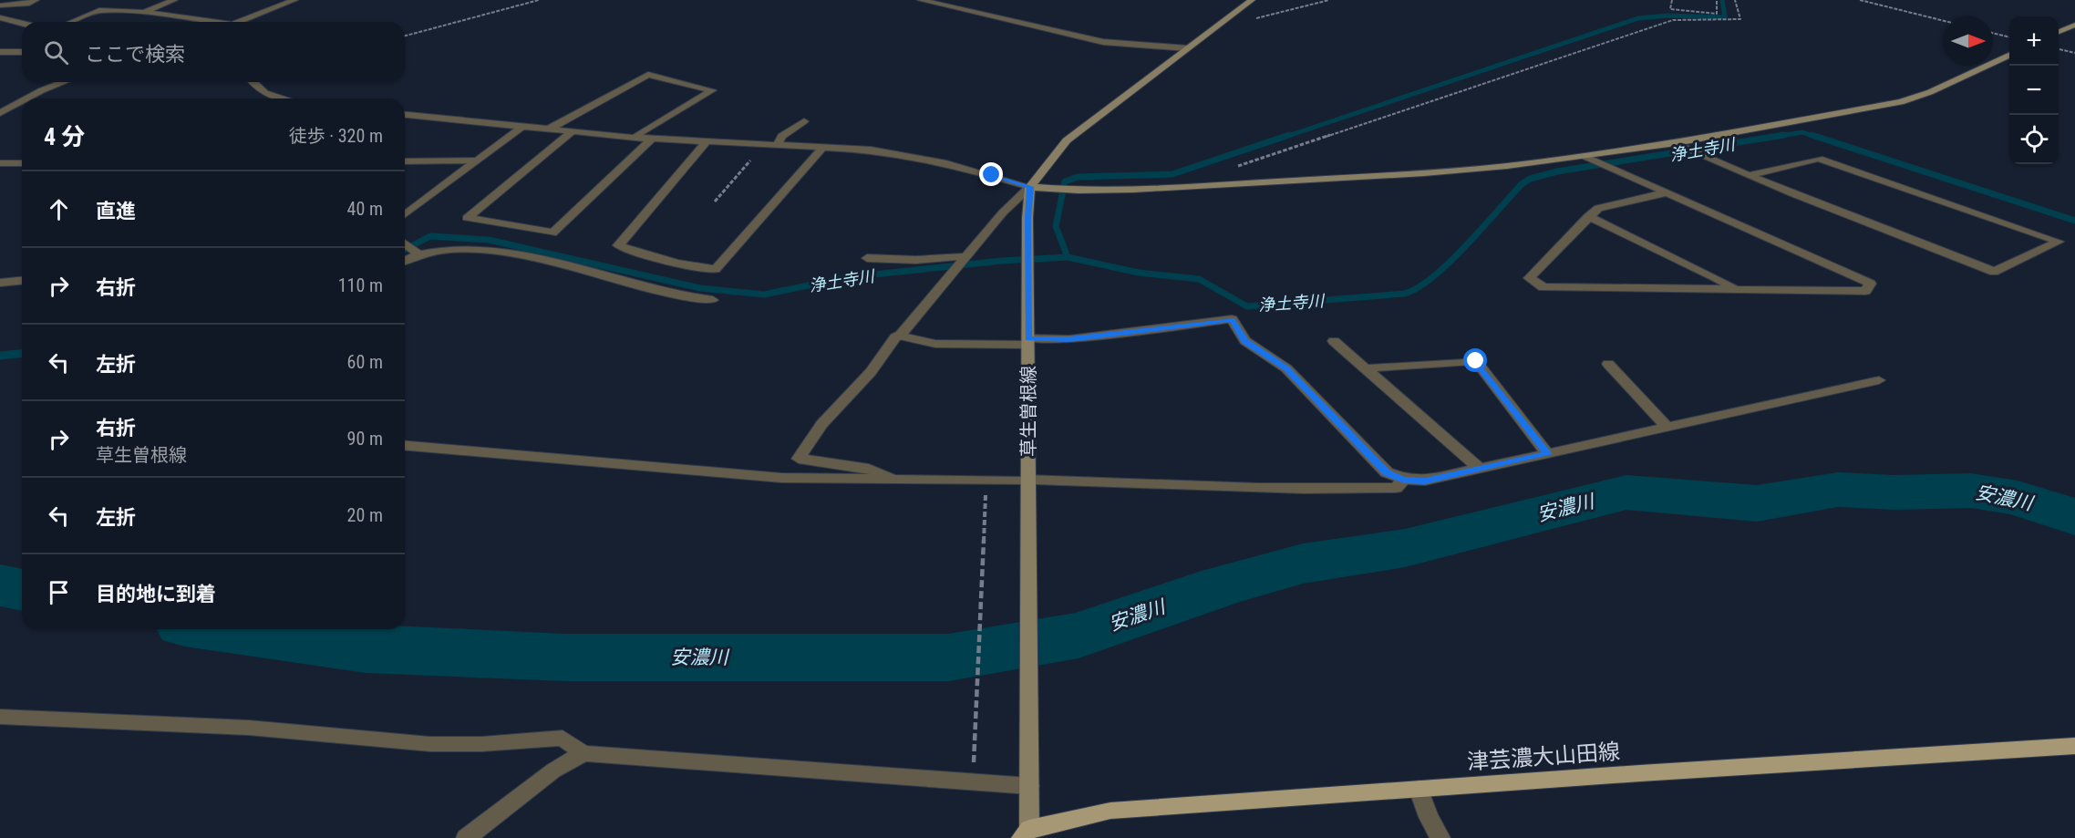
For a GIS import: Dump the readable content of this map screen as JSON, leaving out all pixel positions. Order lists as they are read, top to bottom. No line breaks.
{"streets":{"main road":["草生曽根線","津芸濃大山田線"]},"crossings":[["草生曽根線","津芸濃大山田線"]],"water":["浄土寺川","安濃川"],"north":"right","page":{"map_buttons":["+","−"],"search":"ここで検索","heading":["4 分","徒歩 · 320 m"],"list":[["直進","40 m"],["右折","110 m"],["左折","60 m"],["右折","草生曽根線","90 m"],["左折","20 m"],"目的地に到着"]}}
